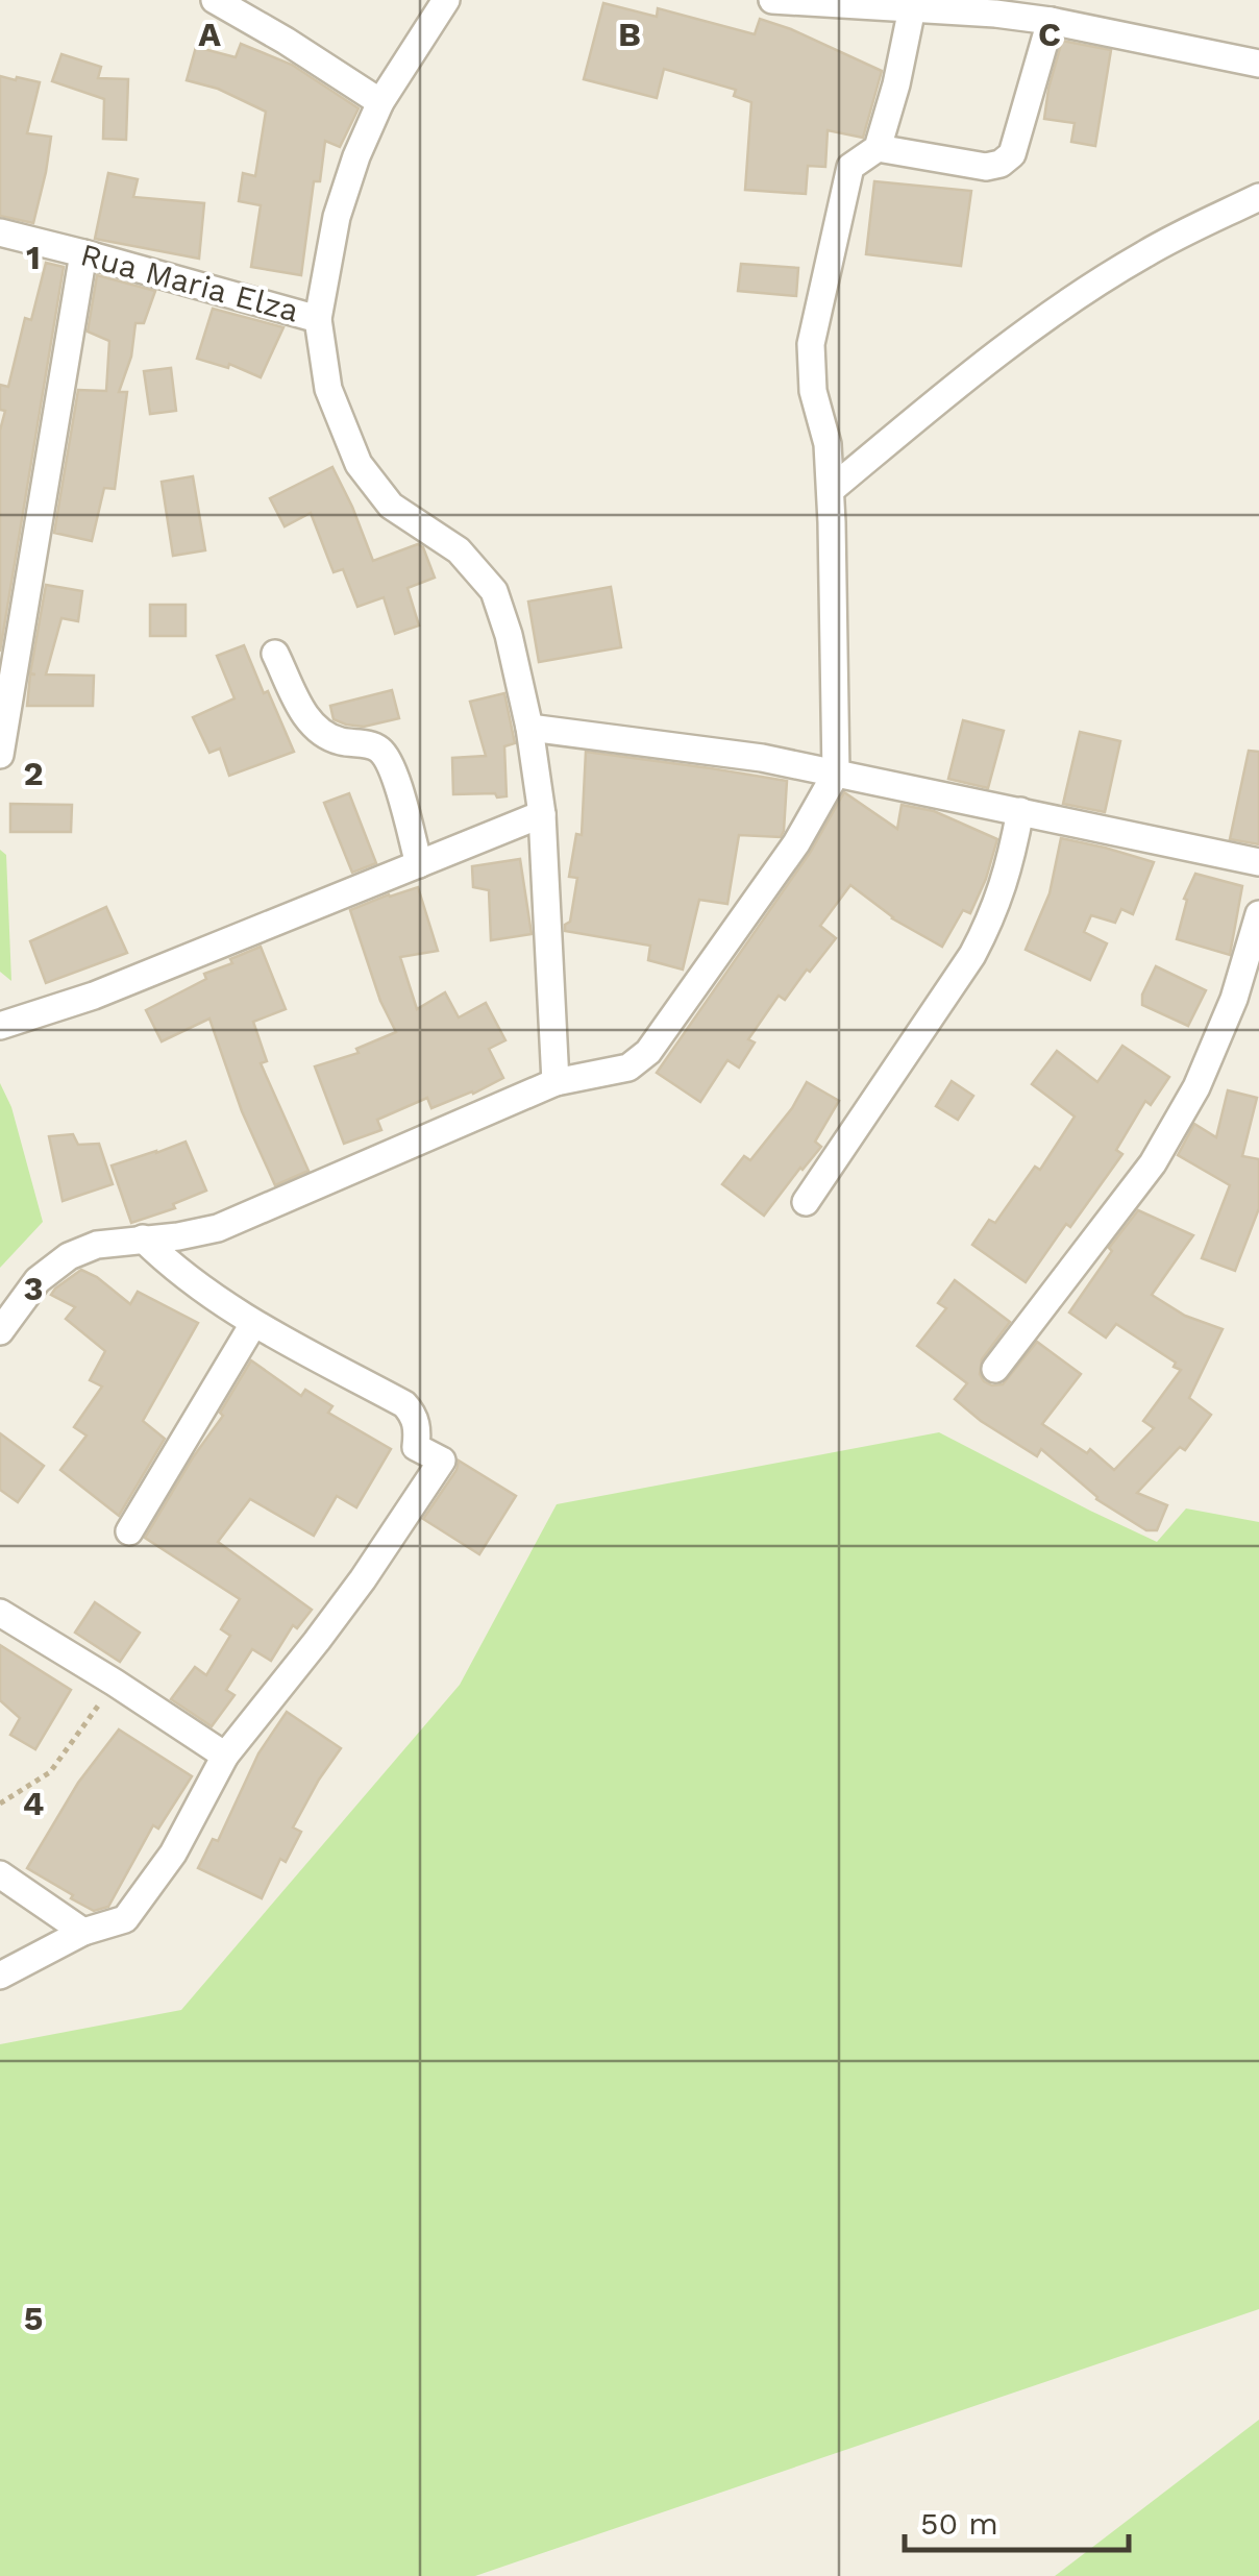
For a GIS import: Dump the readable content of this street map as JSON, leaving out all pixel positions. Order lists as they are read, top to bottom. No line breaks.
{"streets":{"street":["Rua Maria Elza"]},"scale_bar":"50 m","grid":{"columns":["A","B","C"],"rows":["1","2","3","4","5"]}}
